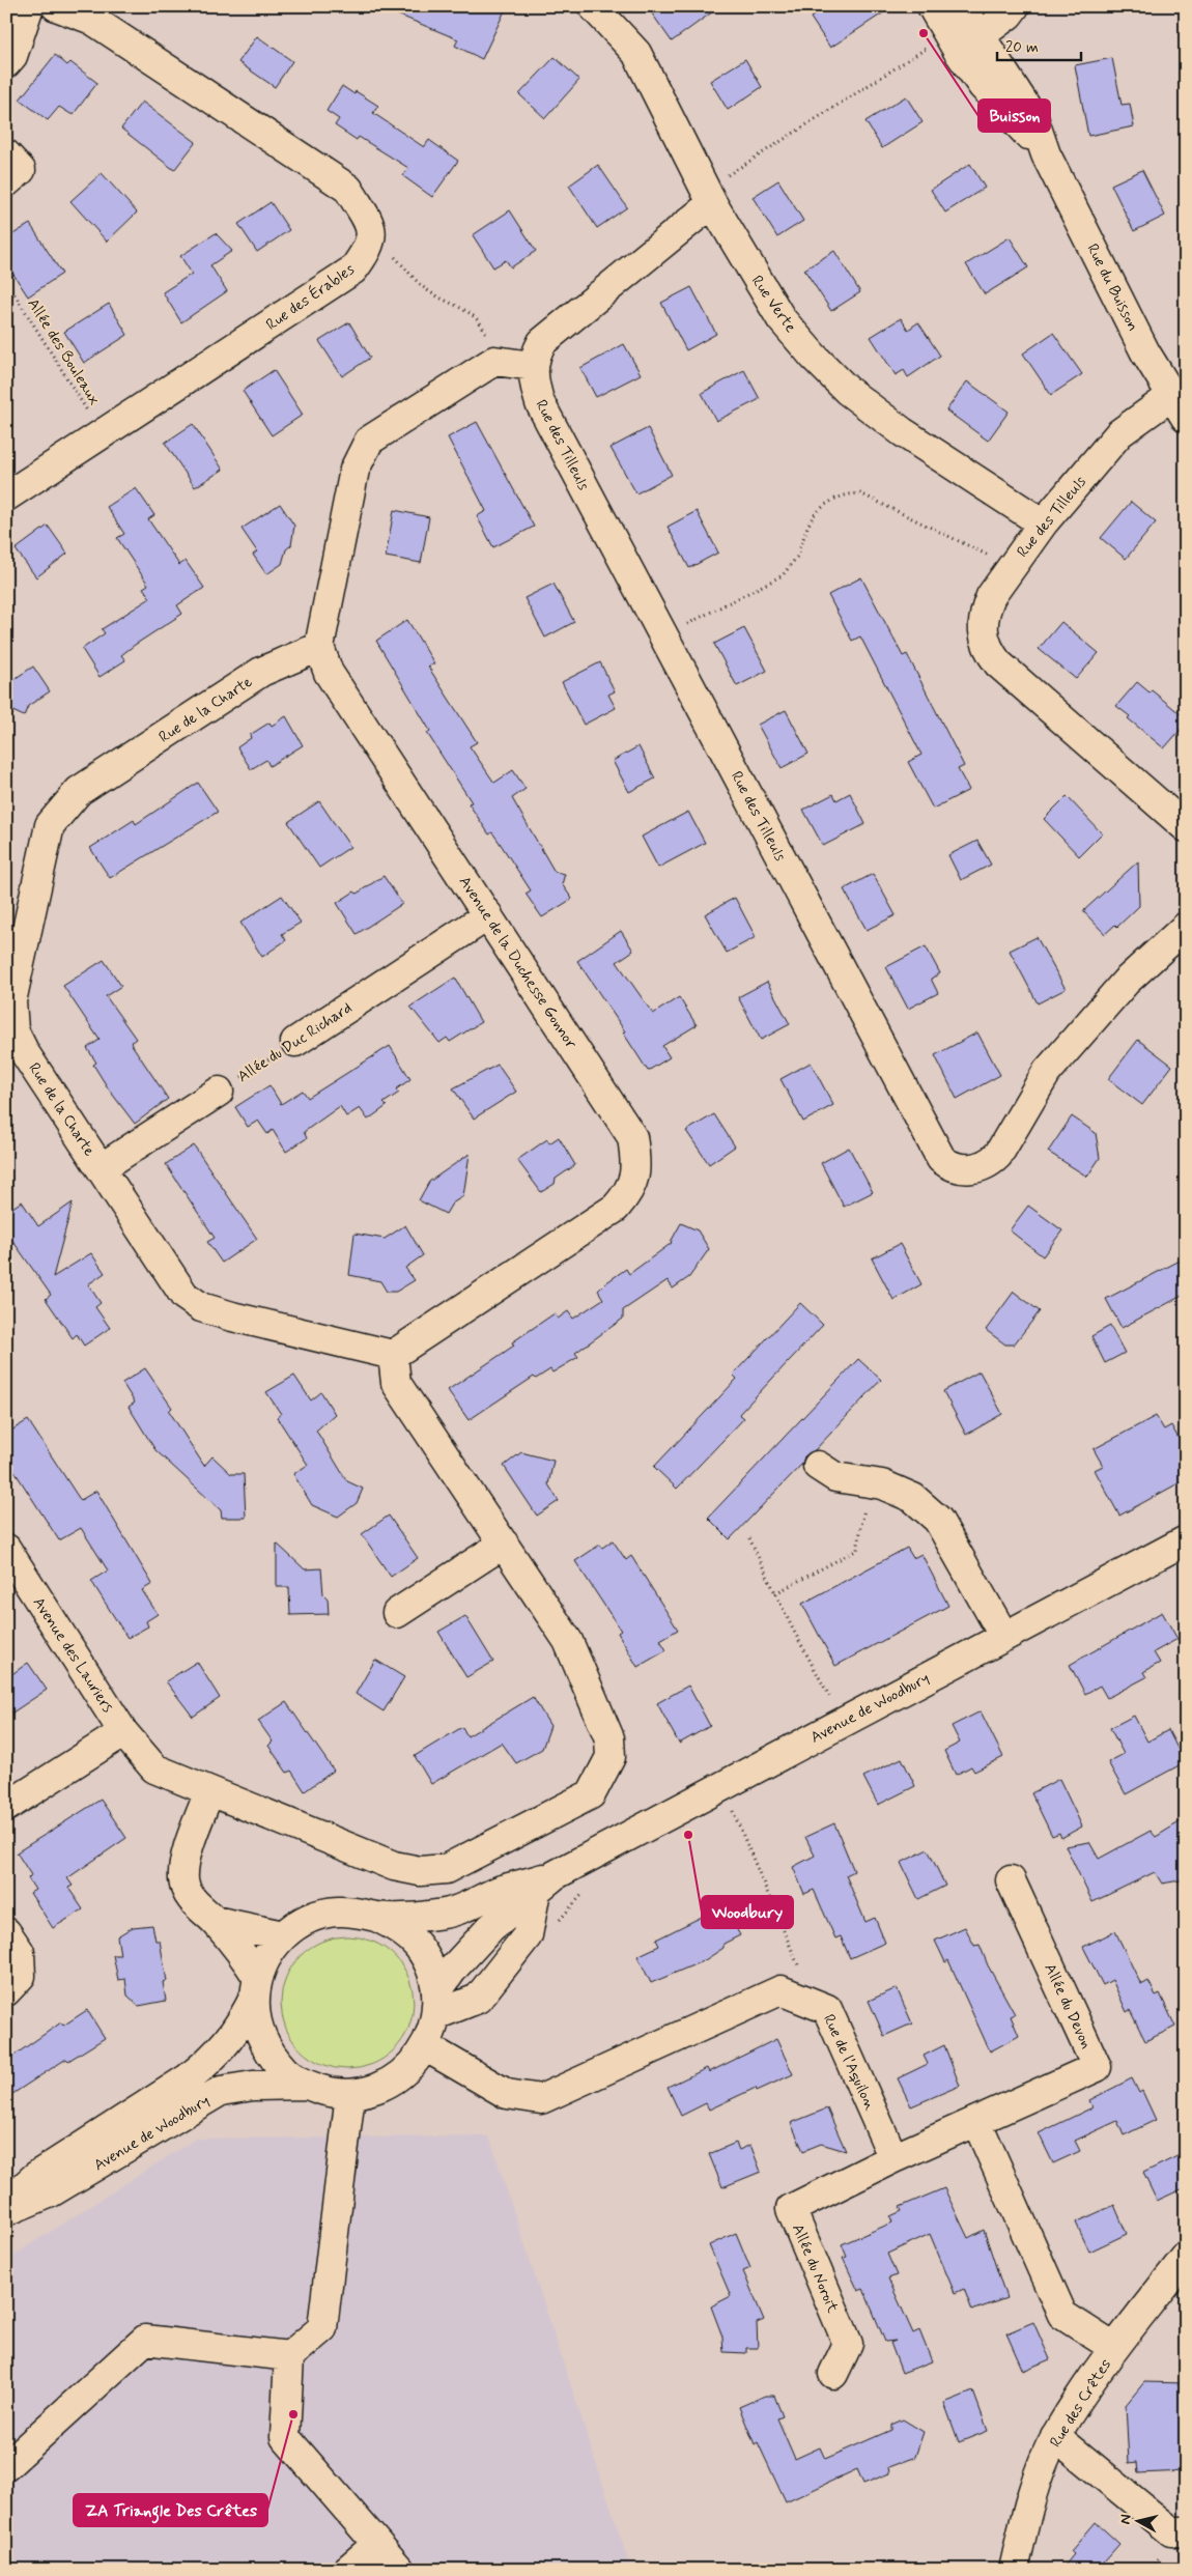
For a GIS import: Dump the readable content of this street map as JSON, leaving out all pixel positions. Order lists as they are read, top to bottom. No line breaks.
{"streets":{"street":["Rue du Buisson","Rue des Érables","Rue Verte","Rue des Tilleuls","Rue de la Charte","Avenue de la Duchesse Gonnor","Allée du Duc Richard","Avenue des Lauriers","Avenue de Woodbury","Allée du Devon","Rue de l'Aquilon","Allée du Noroit","Rue des Crêtes"],"path":["Allée des Bouleaux"]},"crossings":[["Rue du Buisson","Rue des Tilleuls"],["Rue des Érables","Allée des Bouleaux"],["Rue Verte","Rue des Tilleuls"],["Rue de la Charte","Avenue de la Duchesse Gonnor"],["Rue de la Charte","Allée du Duc Richard"],["Avenue de la Duchesse Gonnor","Allée du Duc Richard"],["Avenue de Woodbury","Rue de l'Aquilon"],["Rue de l'Aquilon","Allée du Noroit"]],"places":["Buisson","Woodbury","ZA Triangle Des Crêtes"],"scale_bar":"20 m","north":"left"}
